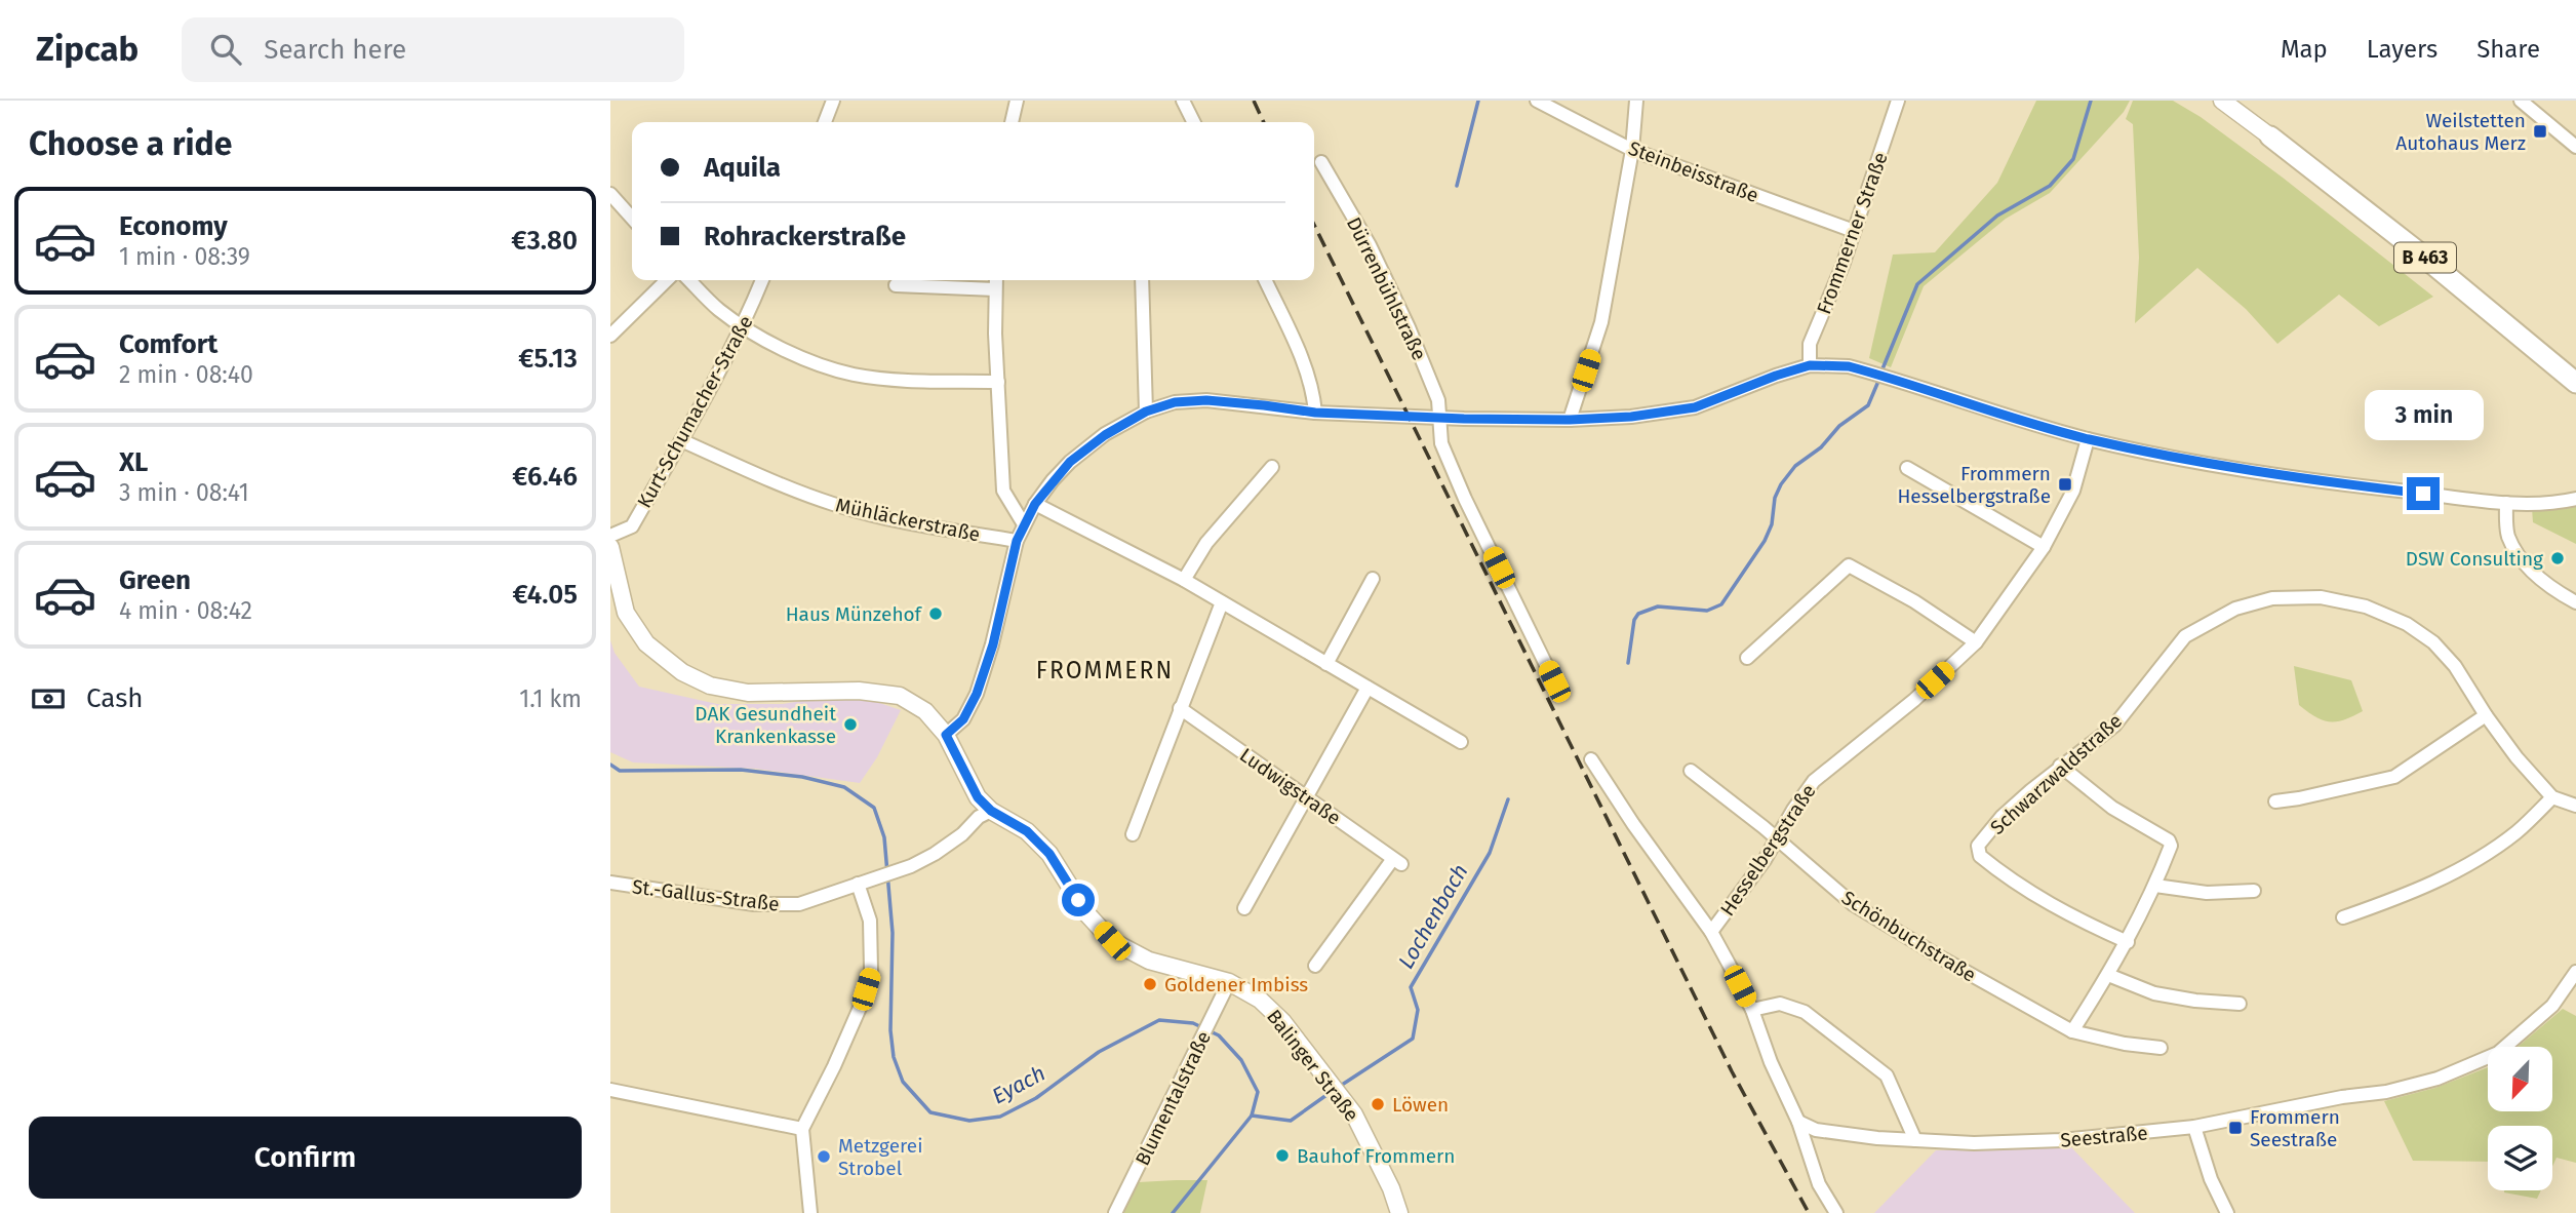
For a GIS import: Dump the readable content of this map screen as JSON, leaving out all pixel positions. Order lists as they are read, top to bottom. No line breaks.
{"streets":{"highway":["B 463"],"main road":["Balinger Straße"],"street":["Steinbeisstraße","Frommerner Straße","Dürrenbühlstraße","Kurt-Schumacher-Straße","Mühläckerstraße","Schwarzwaldstraße","Ludwigstraße","Hesselbergstraße","St.-Gallus-Straße","Schönbuchstraße","Blumentalstraße","Seestraße"]},"crossings":[["Steinbeisstraße","Frommerner Straße"],["Kurt-Schumacher-Straße","Mühläckerstraße"],["Hesselbergstraße","Schönbuchstraße"],["St.-Gallus-Straße","Balinger Straße"],["Balinger Straße","Blumentalstraße"]],"districts":["FROMMERN"],"water":["Lochenbach","Eyach"],"places":{"transit":["Weilstetten Autohaus Merz","Frommern Hesselbergstraße","Frommern Seestraße"],"other":["DSW Consulting","Haus Münzehof","DAK Gesundheit Krankenkasse","Goldener Imbiss","Löwen","Bauhof Frommern","Metzgerei Strobel"]},"north":"bottom left","page":{"header":"Zipcab","search":"Search here","nav":["Map","Layers","Share"],"heading":"Choose a ride","banner":["Aquila","Rohrackerstraße"],"list":[{"name":"Economy","note":"1 min · 08:39","value":"€3.80"},{"name":"Comfort","note":"2 min · 08:40","value":"€5.13"},{"name":"XL","note":"3 min · 08:41","value":"€6.46"},{"name":"Green","note":"4 min · 08:42","value":"€4.05"}],"bubble":"3 min","pay":["Cash","1.1 km"],"buttons":"Confirm"}}
